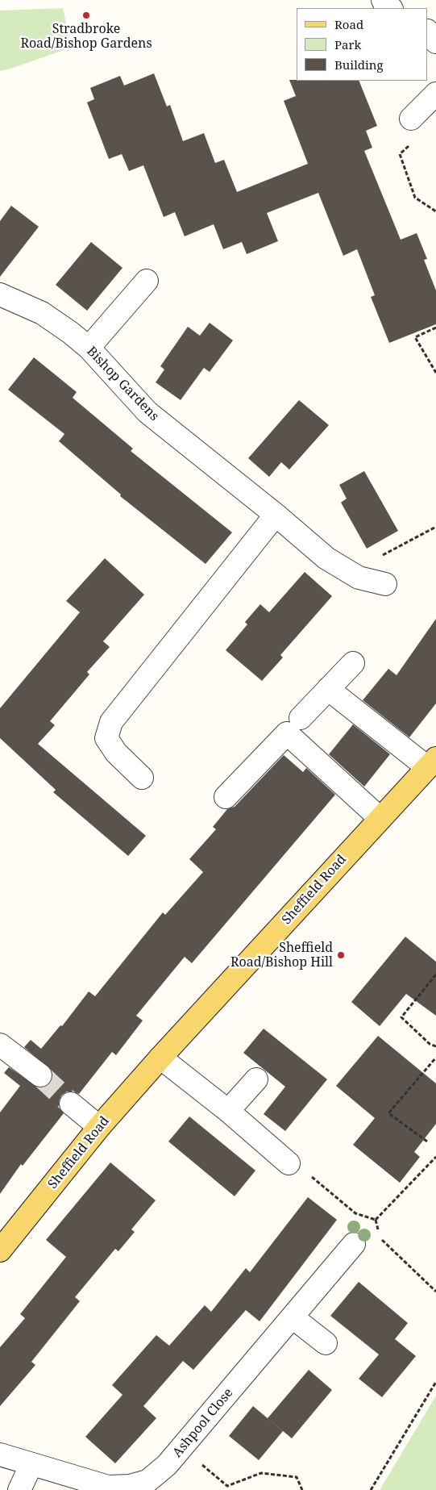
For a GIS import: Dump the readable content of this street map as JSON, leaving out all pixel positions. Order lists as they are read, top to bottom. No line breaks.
{"streets":{"main road":["Sheffield Road"],"street":["Bishop Gardens","Ashpool Close"]},"places":["Stradbroke Road/Bishop Gardens","Sheffield Road/Bishop Hill"],"legend":["Road","Park","Building"]}
